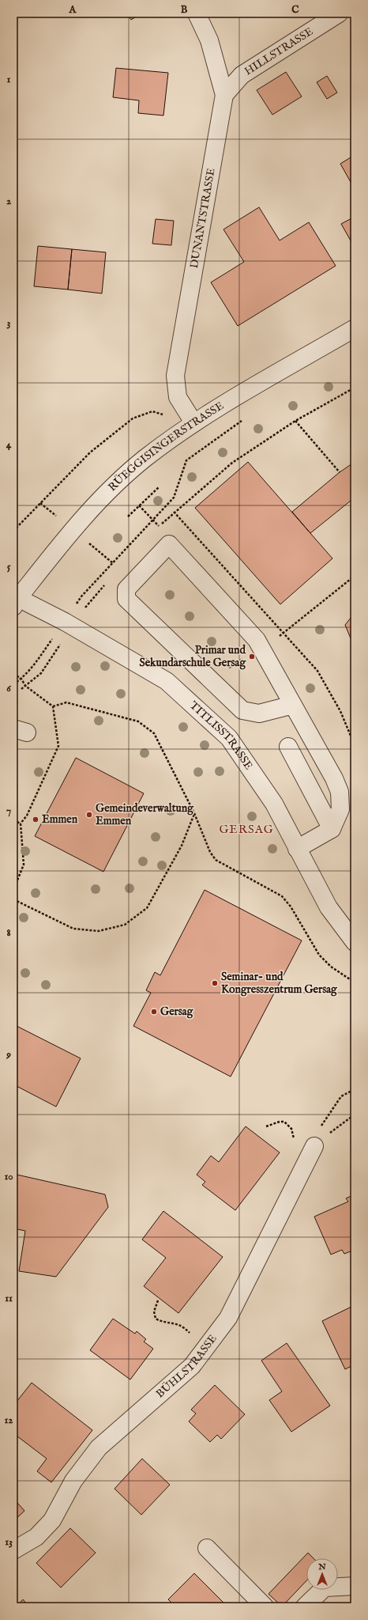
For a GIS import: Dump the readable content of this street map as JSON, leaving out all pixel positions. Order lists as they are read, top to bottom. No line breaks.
{"streets":{"street":["HILLSTRASSE","DUNANTSTRASSE","RÜEGGISINGERSTRASSE","TITLISSTRASSE","BÜHLSTRASSE"]},"crossings":[["HILLSTRASSE","DUNANTSTRASSE"],["DUNANTSTRASSE","RÜEGGISINGERSTRASSE"],["RÜEGGISINGERSTRASSE","TITLISSTRASSE"]],"districts":["GERSAG"],"places":["Primar und Sekundarschule Gersag","Gemeindeverwaltung Emmen","Emmen","Seminar- und Kongresszentrum Gersag","Gersag"],"north":"top","grid":{"columns":["A","B","C"],"rows":["1","2","3","4","5","6","7","8","9","10","11","12","13"]}}
